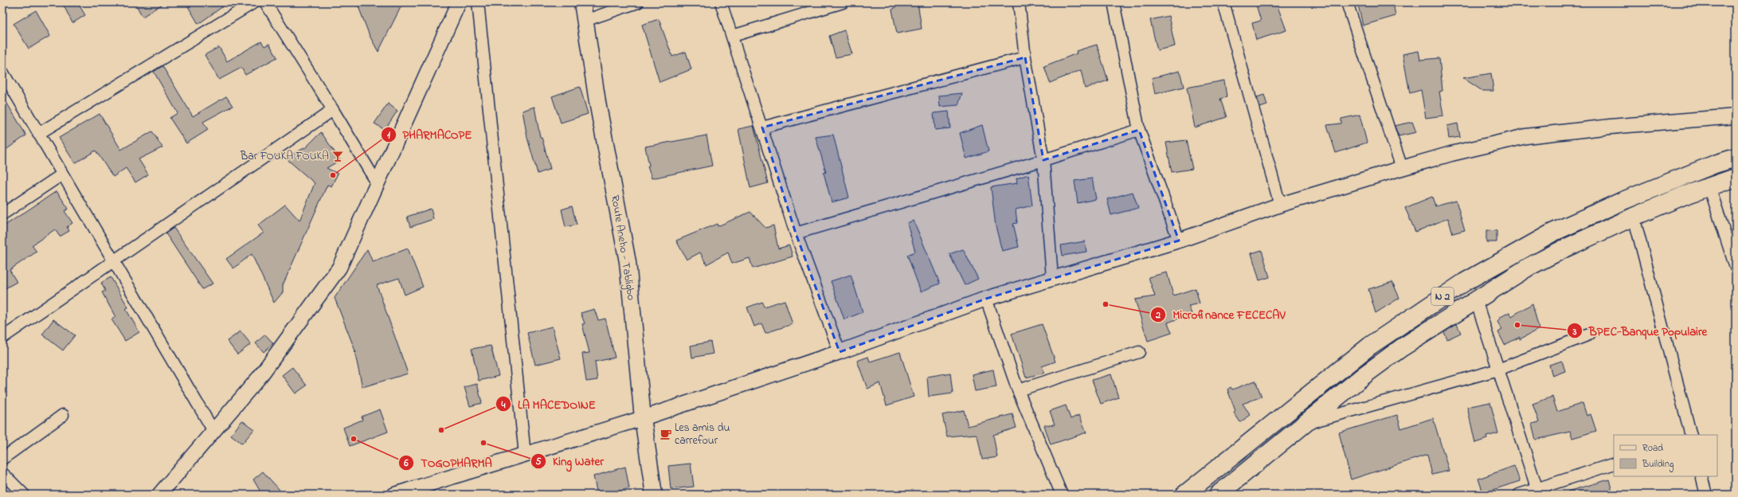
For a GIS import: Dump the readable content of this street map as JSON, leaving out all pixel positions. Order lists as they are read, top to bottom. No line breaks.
{"streets":{"highway":["N 2"],"main road":["Route Aneho - Tabligbo"]},"places":{"bar":["Bar FOUKA FOUKA"],"other":["PHARMACOPE","Microfinance FECECAV","BPEC-Banque Populaire","LA MACEDOINE","TOGOPHARMA","King Water"],"cafe":["Les amis du carrefour"]},"legend":["Road","Building"]}
